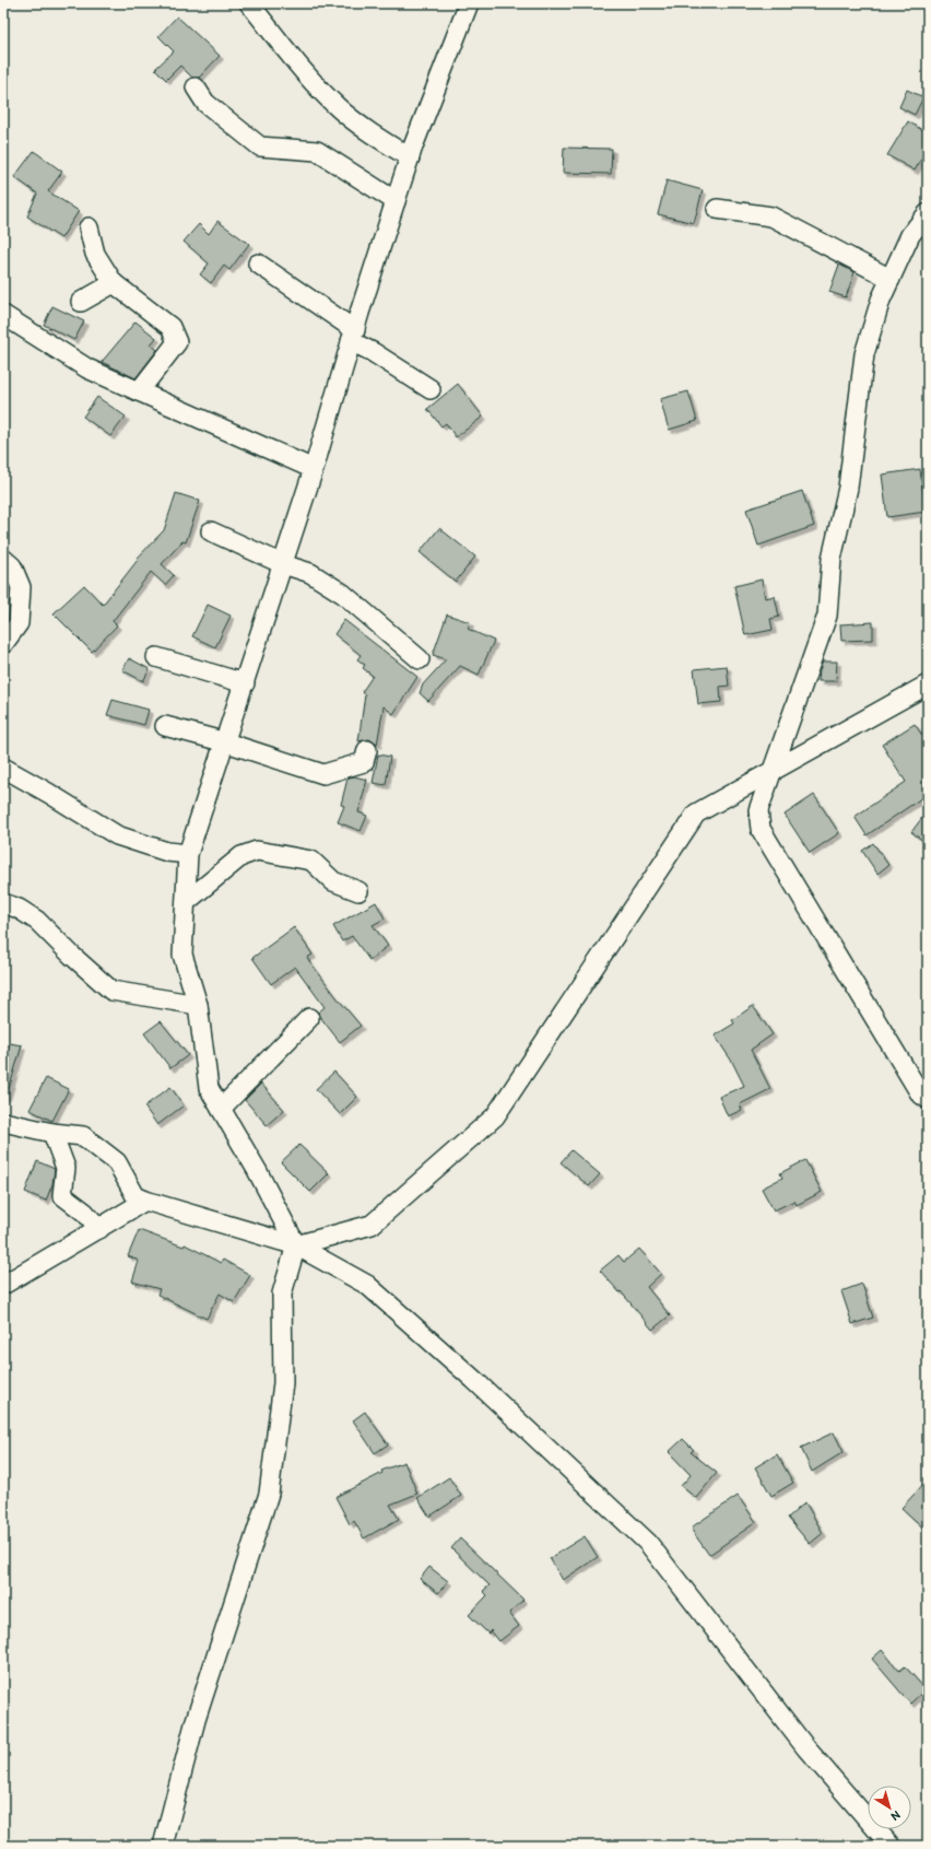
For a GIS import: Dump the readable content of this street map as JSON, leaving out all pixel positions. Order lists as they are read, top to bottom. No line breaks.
{"north":"bottom right"}
